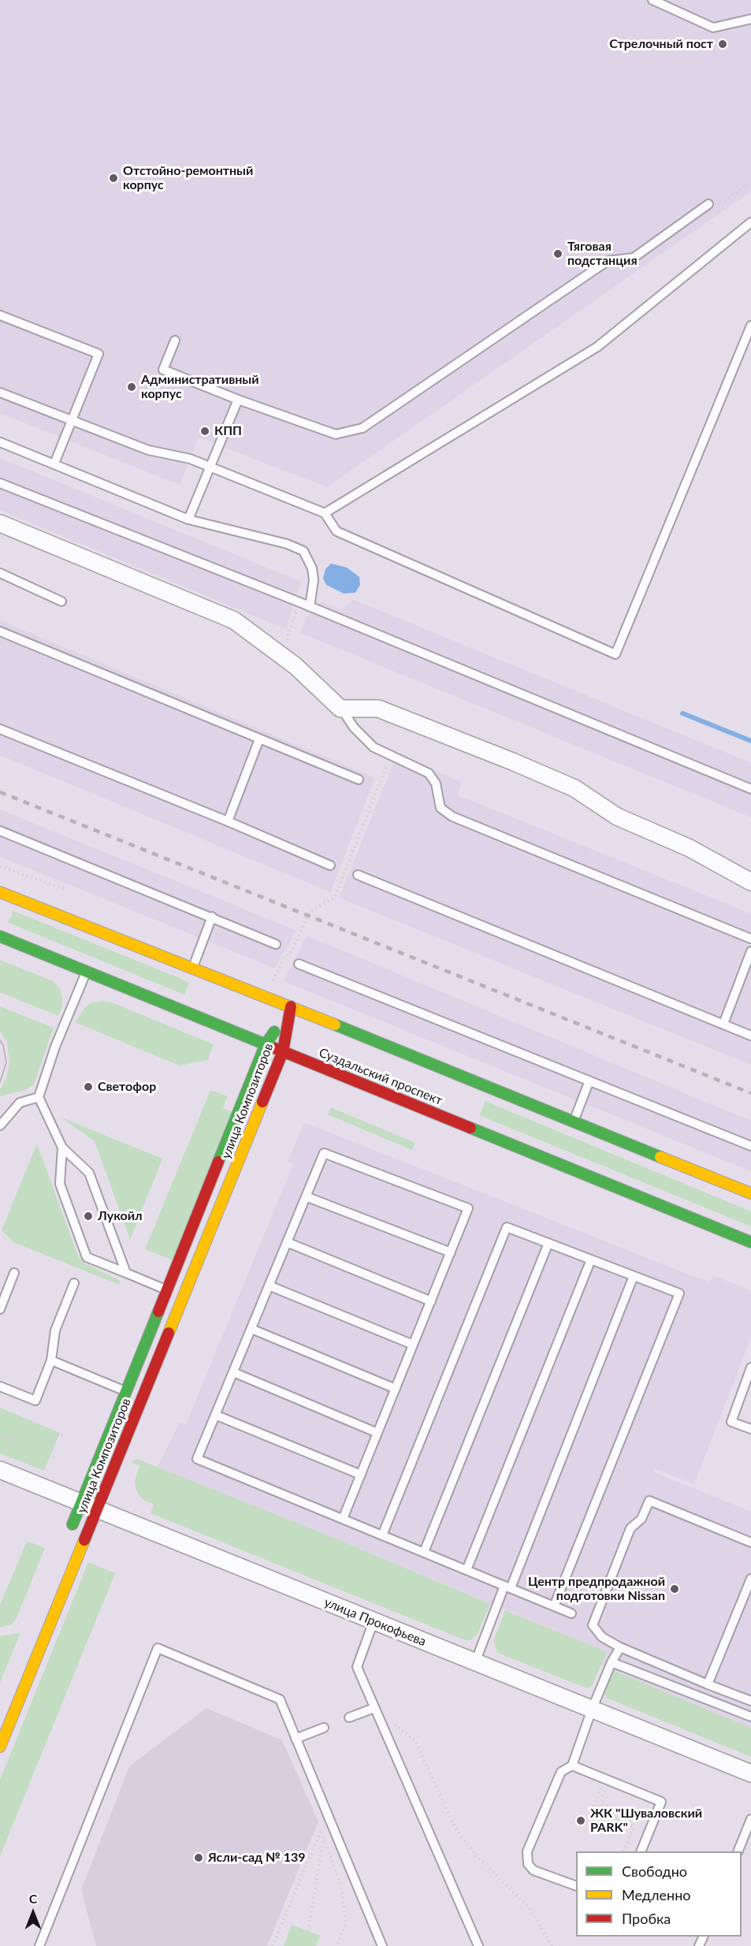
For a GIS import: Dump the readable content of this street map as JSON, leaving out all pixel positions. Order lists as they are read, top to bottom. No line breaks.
{"streets":{"main road":["Суздальский проспект","улица Композиторов"],"street":["улица Прокофьева"]},"crossings":[["Суздальский проспект","улица Композиторов"],["улица Композиторов","улица Прокофьева"]],"places":["Стрелочный пост","Отстойно-ремонтный корпус","Тяговая подстанция","Административный корпус","КПП","Светофор","Лукойл","Центр предпродажной подготовки Nissan","ЖК \"Шуваловский PARK\"","Ясли-сад № 139"],"legend":["Свободно","Медленно","Пробка"],"north":"top"}
